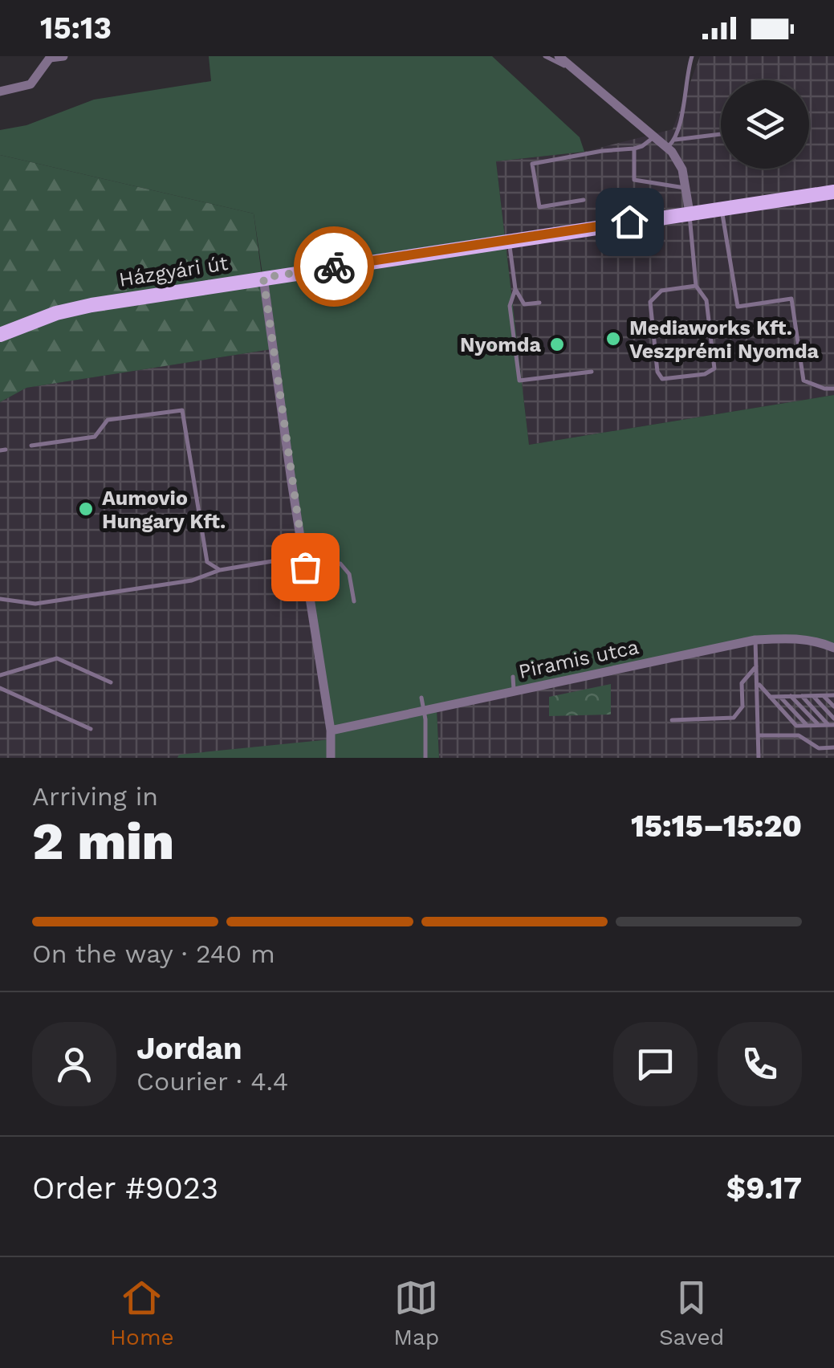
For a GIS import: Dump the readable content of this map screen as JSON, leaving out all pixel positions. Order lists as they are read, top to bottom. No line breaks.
{"streets":{"main road":["Házgyári út"],"street":["Piramis utca"]},"places":["Mediaworks Kft. Veszprémi Nyomda","Nyomda","Aumovio Hungary Kft."],"page":{"status":"15:13","heading":["2 min","Arriving in","15:15–15:20"],"panel":["Jordan","Courier · 4.4","Order #9023","$9.17"],"bar":"On the way · 240 m","tabs":["Home","Map","Saved"]}}
